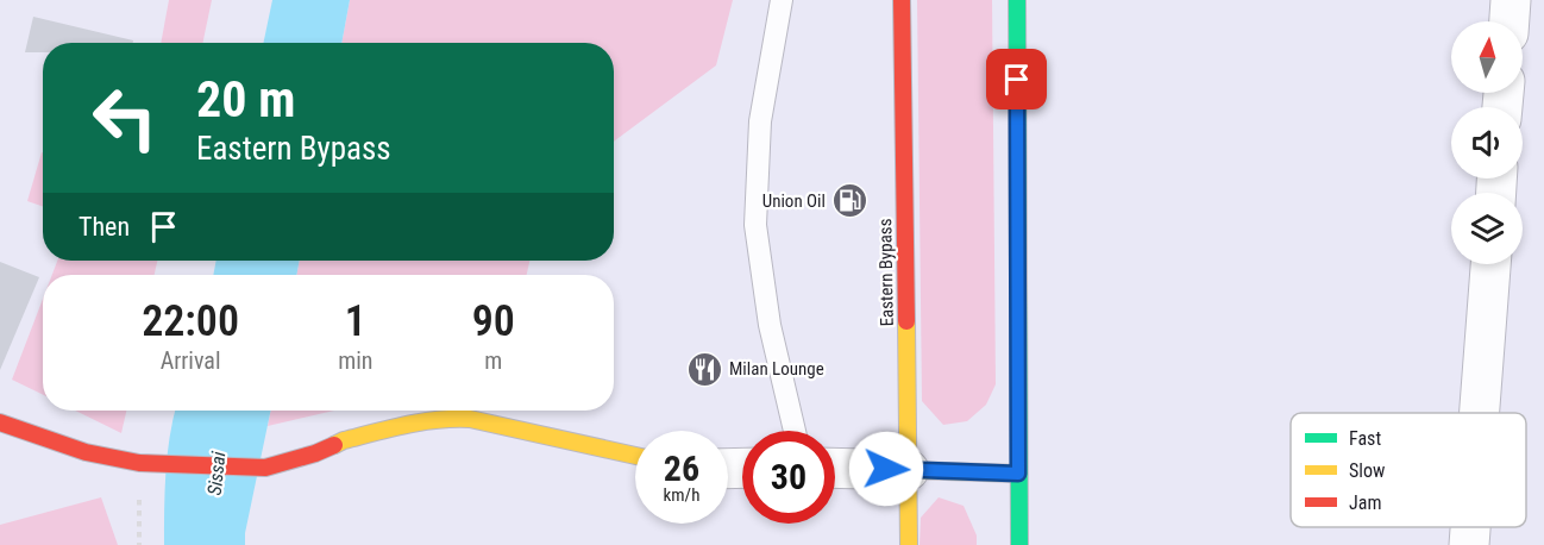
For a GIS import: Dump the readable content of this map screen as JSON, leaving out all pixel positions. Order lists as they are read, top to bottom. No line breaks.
{"streets":{"main road":["Eastern Bypass"]},"water":["Sissai"],"places":{"fuel station":["Union Oil"],"restaurant":["Milan Lounge"]},"legend":["Fast","Slow","Jam"],"north":"top","page":{"turn":["20 m","Eastern Bypass"],"then":"Then","eta":["22:00","Arrival","1","min","90","m"],"speed":"26 km/h","limit":"30"}}
